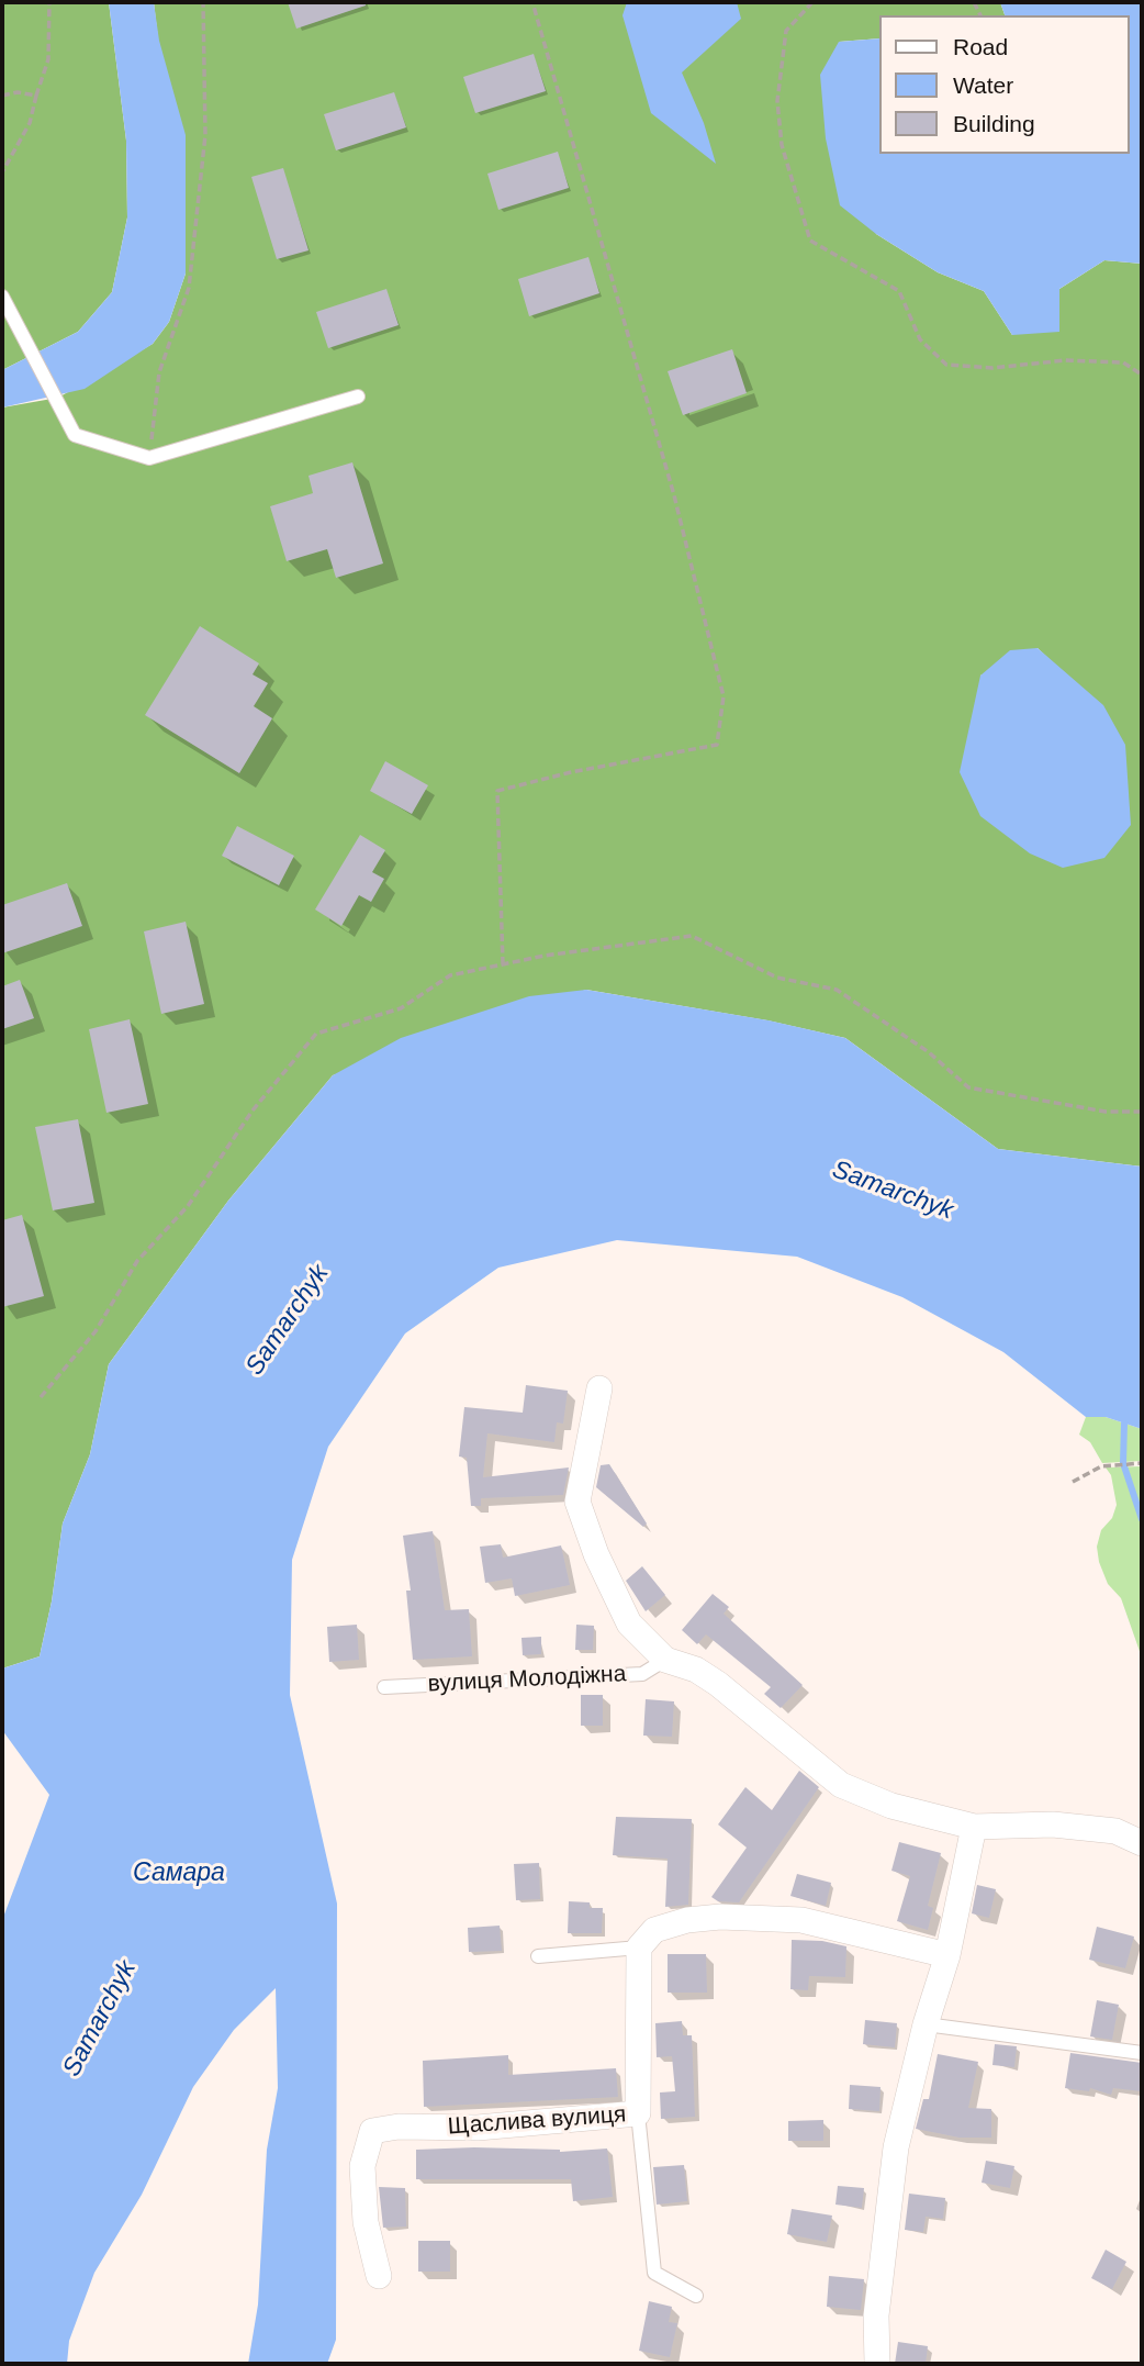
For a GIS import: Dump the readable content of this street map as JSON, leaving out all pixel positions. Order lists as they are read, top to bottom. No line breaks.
{"streets":{"street":["вулиця Молодіжна","Щаслива вулиця"]},"water":["Samarchyk","Самара"],"legend":["Road","Water","Building"]}
